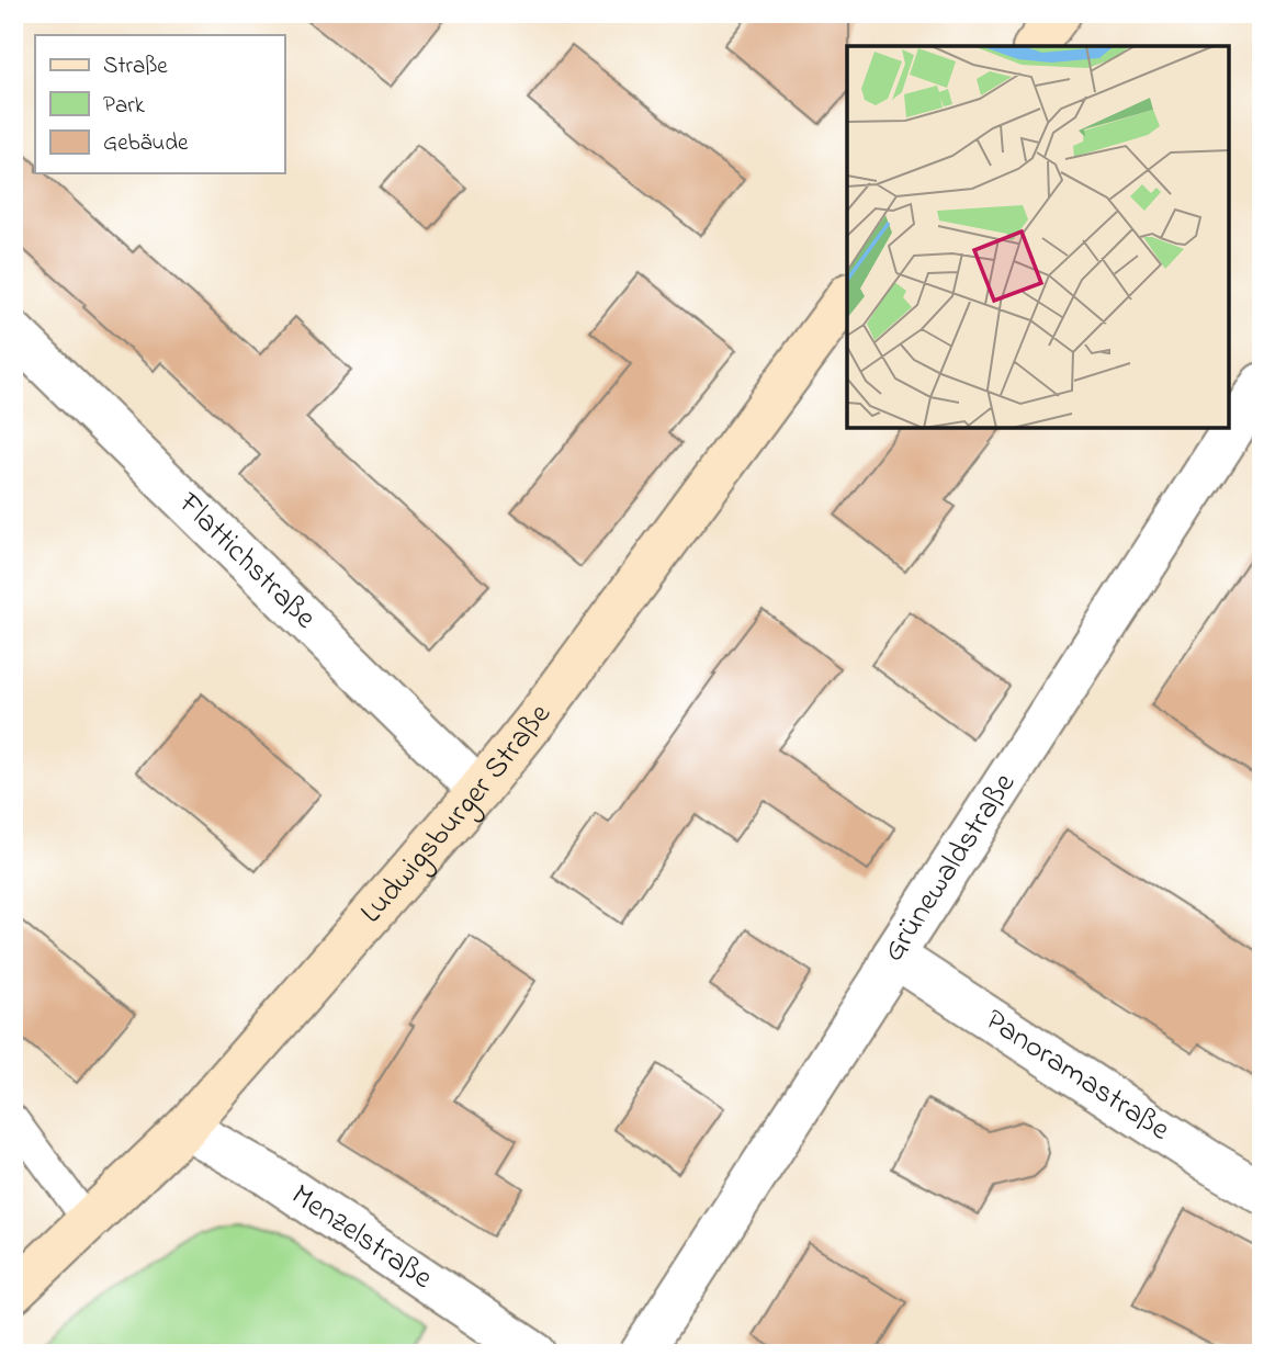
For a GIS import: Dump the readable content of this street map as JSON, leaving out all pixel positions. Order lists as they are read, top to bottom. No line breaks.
{"streets":{"main road":["Ludwigsburger Straße"],"street":["Flattichstraße","Grünewaldstraße","Panoramastraße","Menzelstraße"]},"crossings":[["Flattichstraße","Ludwigsburger Straße"],["Ludwigsburger Straße","Menzelstraße"],["Grünewaldstraße","Panoramastraße"]],"legend":["Straße","Park","Gebäude"]}
